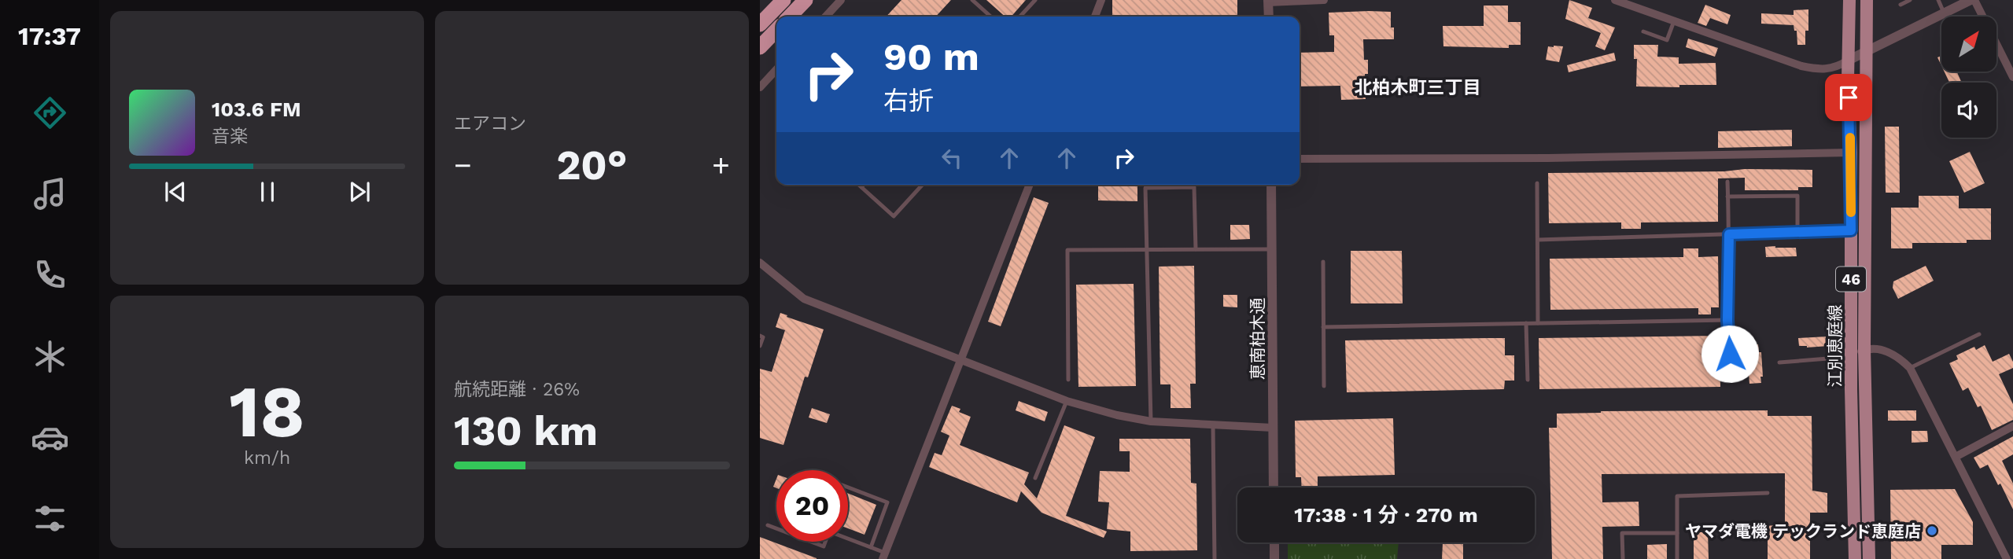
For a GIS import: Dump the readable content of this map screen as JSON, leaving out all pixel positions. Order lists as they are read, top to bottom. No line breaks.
{"streets":{"main road":["46","江別恵庭線"],"street":["恵南柏木通"]},"districts":["北柏木町三丁目"],"places":["ヤマダ電機 テックランド恵庭店"],"north":"top right","page":{"tabs":"17:37","tile":["エアコン",["18","km/h"],["航続距離 · 26%","130 km"]],"turn":["90 m","右折"],"song":["103.6 FM","音楽"],"heat":["−","20°","+"],"limit":"20","trip":"17:38 · 1 分 · 270 m"}}
